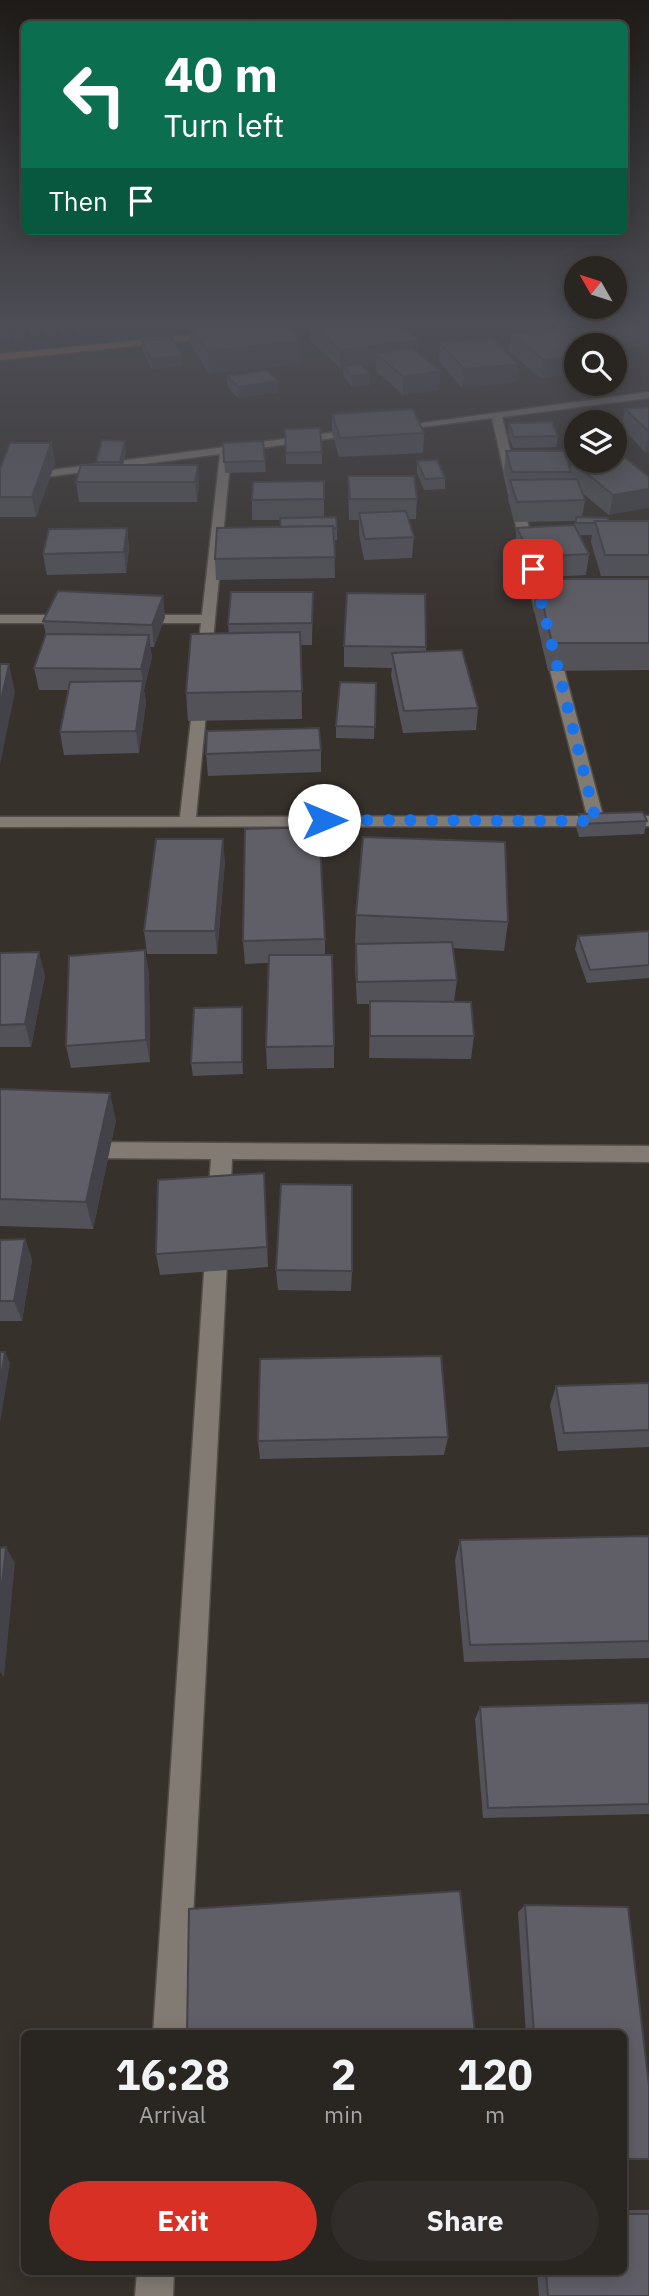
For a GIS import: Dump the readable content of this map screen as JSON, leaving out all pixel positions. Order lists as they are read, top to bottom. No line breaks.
{"north":"top left","page":{"turn":["40 m","Turn left"],"then":"Then","eta":["16:28","Arrival","2","min","120","m"],"buttons":["Exit","Share"]}}
